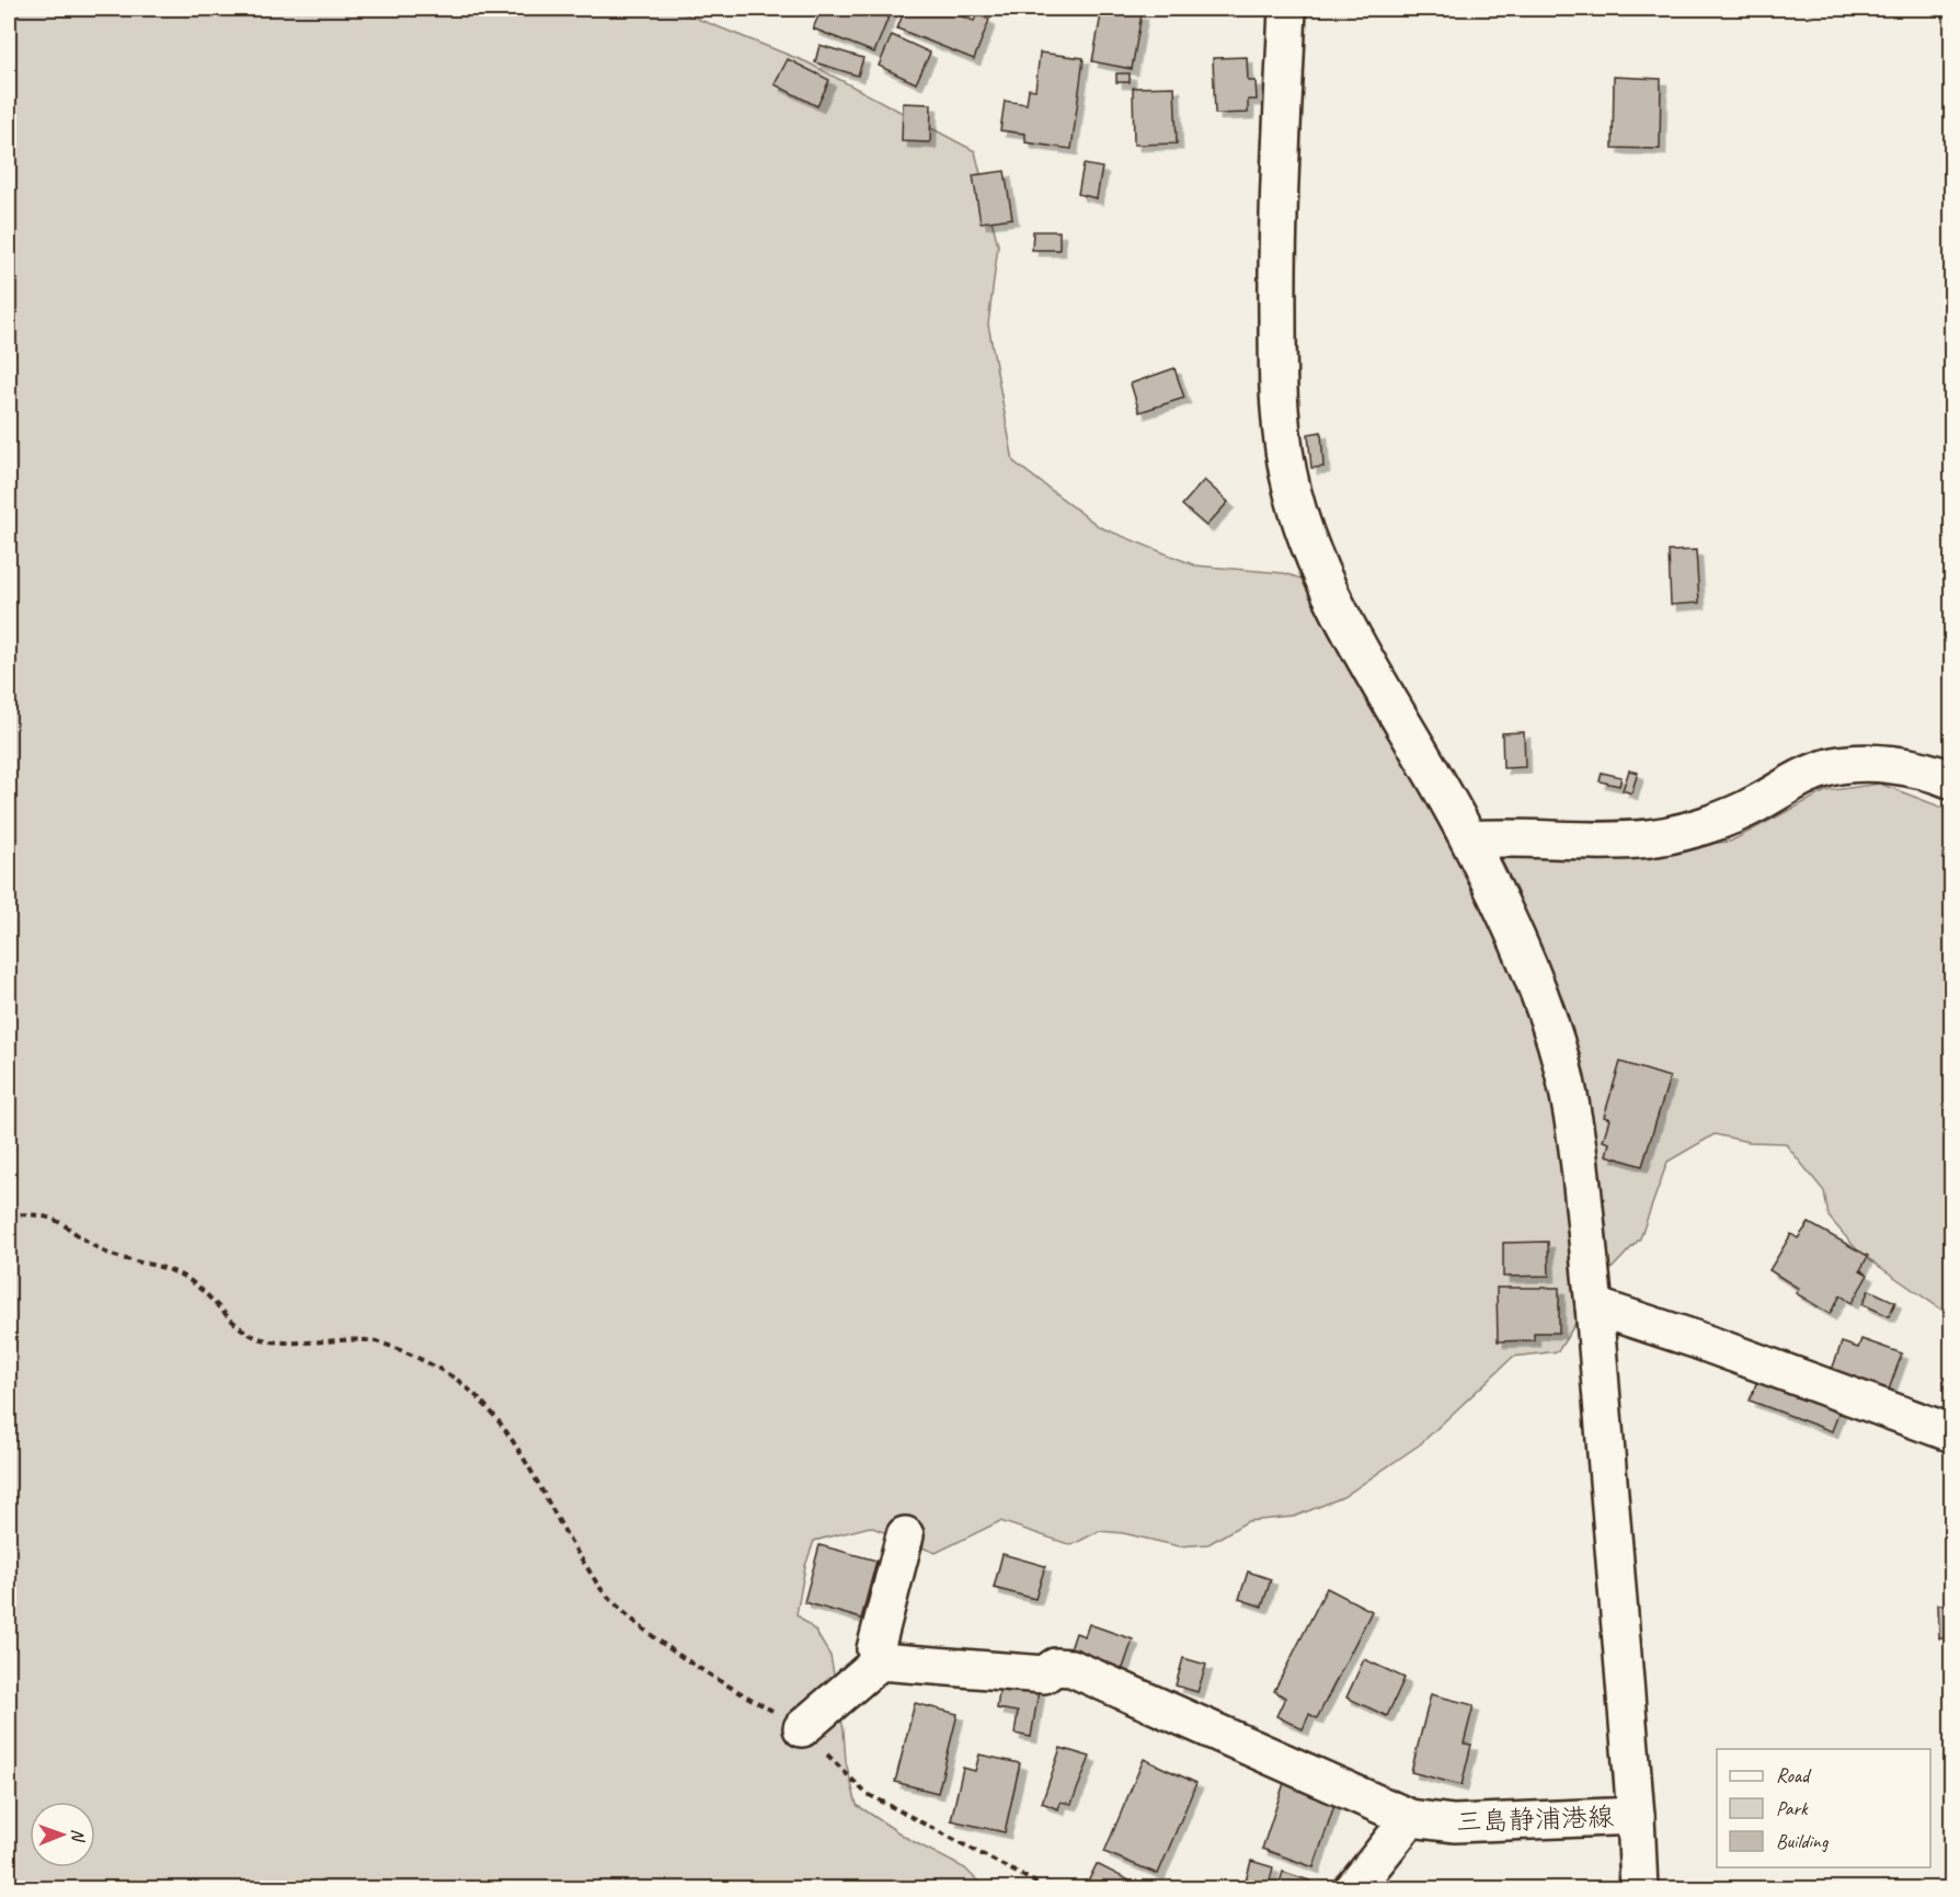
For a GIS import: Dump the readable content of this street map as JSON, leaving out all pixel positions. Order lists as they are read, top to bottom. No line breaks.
{"streets":{"street":["三島静浦港線"]},"legend":["Road","Park","Building"],"north":"right"}
